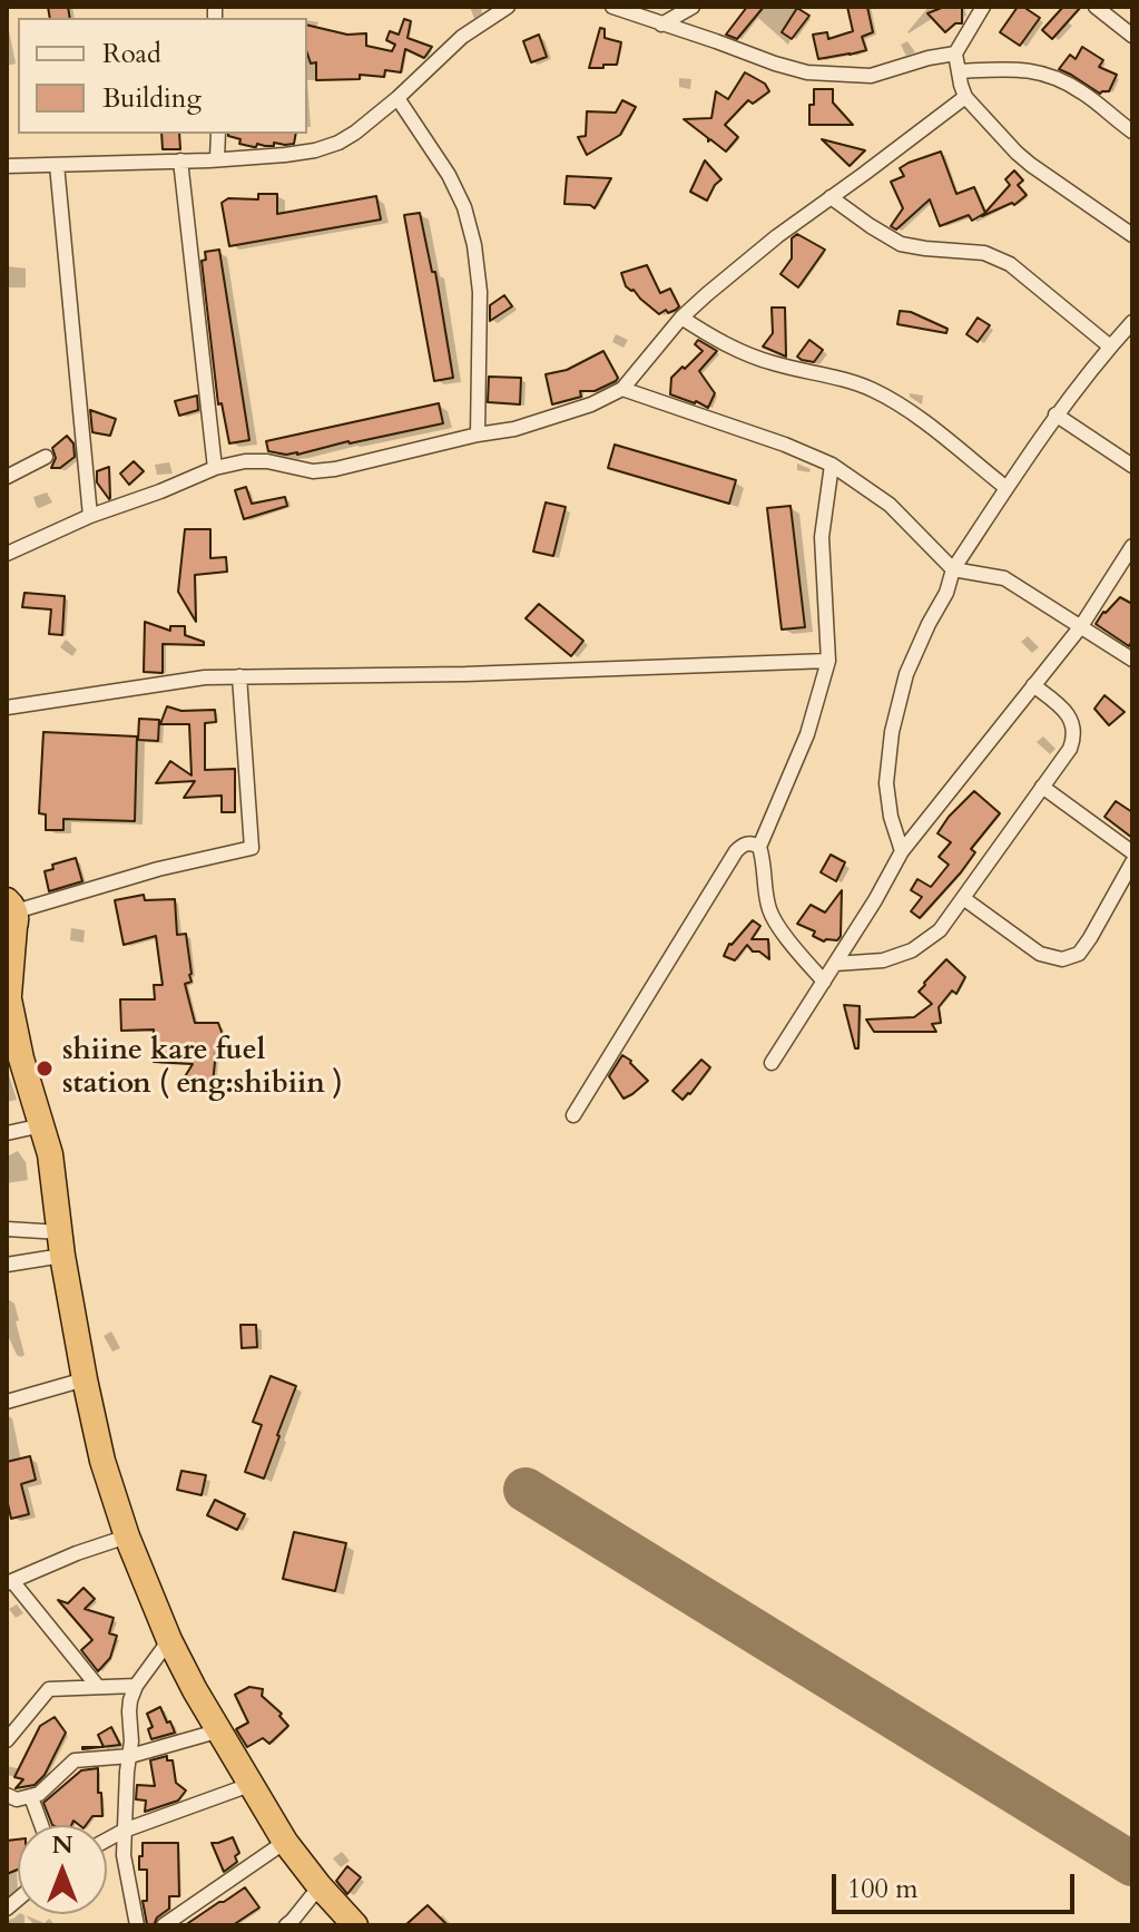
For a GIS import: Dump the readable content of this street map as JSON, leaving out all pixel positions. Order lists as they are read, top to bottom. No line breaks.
{"places":["shiine kare fuel station ( eng:shibiin )"],"legend":["Road","Building"],"scale_bar":"100 m","north":"top"}
